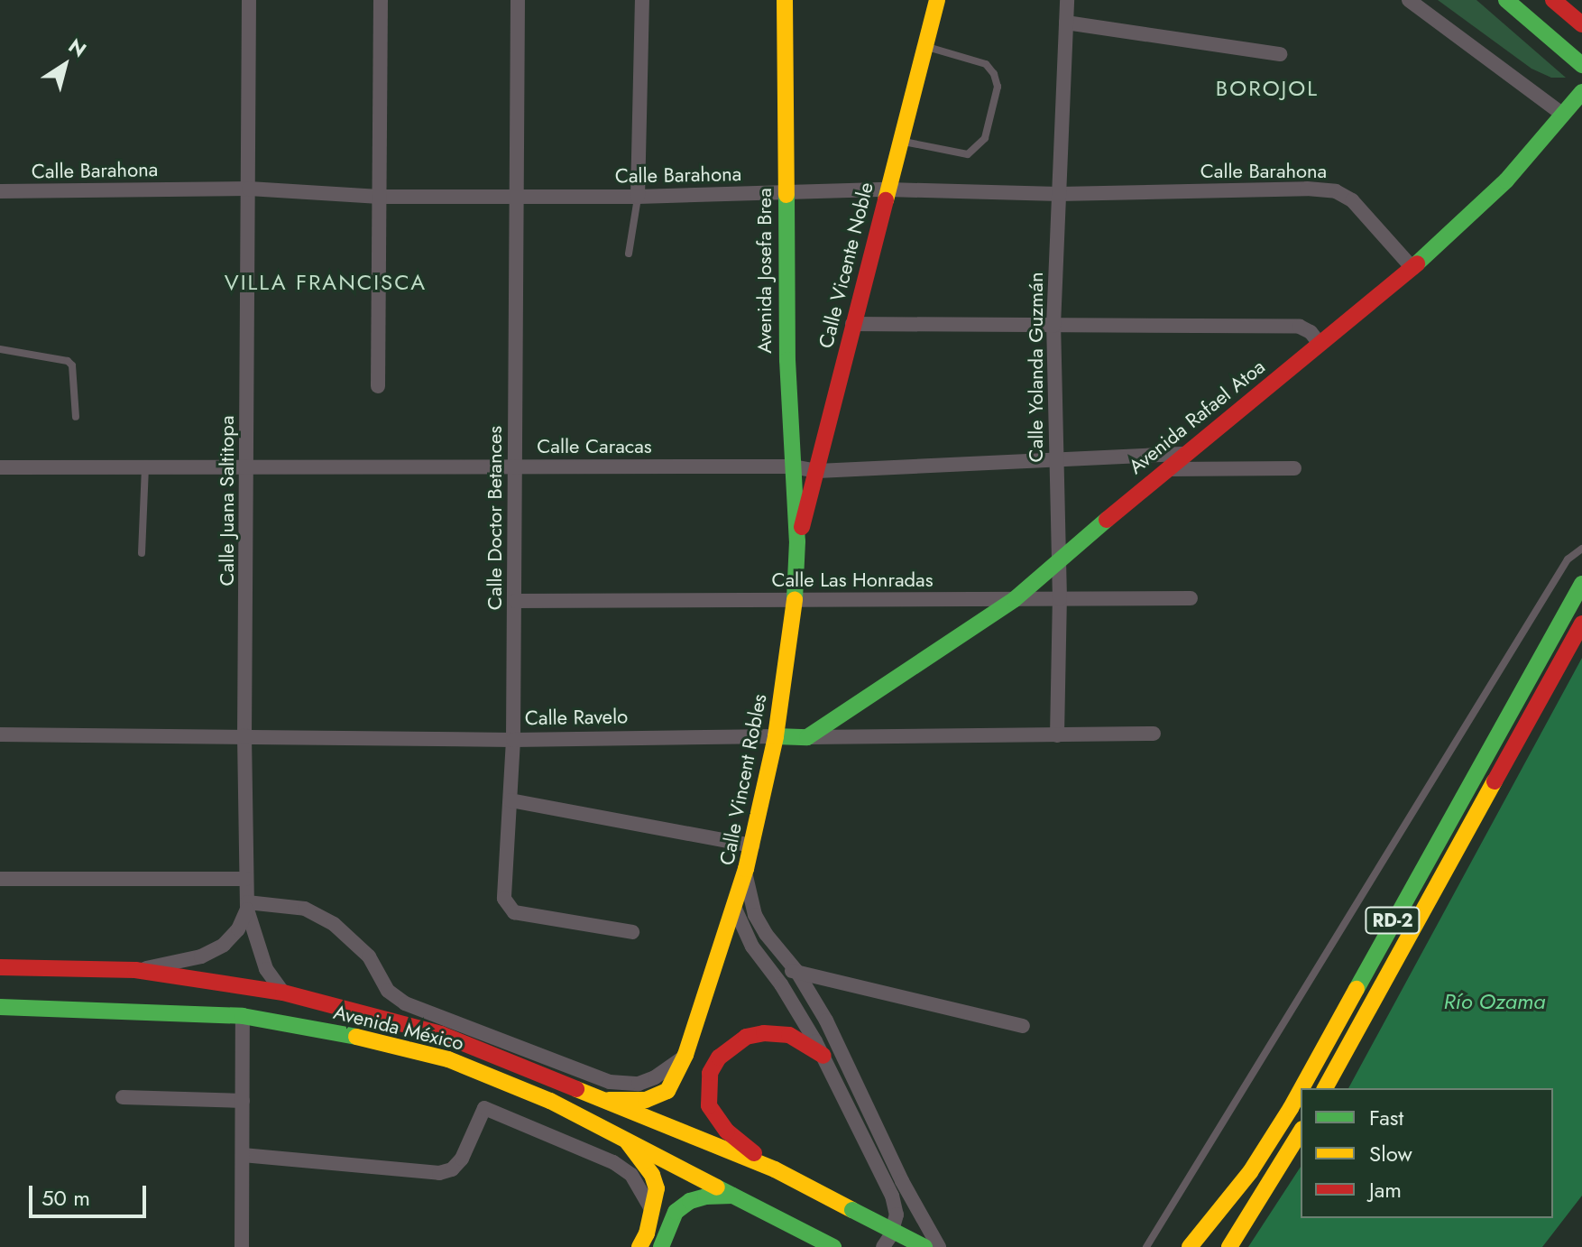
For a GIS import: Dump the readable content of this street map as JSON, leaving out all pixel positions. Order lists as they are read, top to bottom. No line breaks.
{"streets":{"main road":["Calle Vicente Noble","Avenida Josefa Brea","Avenida Rafael Atoa","Calle Ravelo","Calle Vincent Robles","RD-2","Avenida México"],"street":["Calle Barahona","Calle Yolanda Guzmán","Calle Caracas","Calle Juana Saltitopa","Calle Doctor Betances","Calle Las Honradas"]},"crossings":[["Calle Barahona","Calle Vicente Noble"],["Calle Barahona","Avenida Josefa Brea"],["Calle Barahona","Calle Yolanda Guzmán"],["Calle Barahona","Avenida Rafael Atoa"],["Calle Barahona","Calle Juana Saltitopa"],["Calle Barahona","Calle Doctor Betances"],["Calle Vicente Noble","Avenida Josefa Brea"],["Calle Vicente Noble","Calle Caracas"],["Calle Vicente Noble","Calle Vincent Robles"],["Avenida Josefa Brea","Calle Caracas"],["Avenida Josefa Brea","Calle Vincent Robles"],["Calle Yolanda Guzmán","Avenida Rafael Atoa"],["Calle Yolanda Guzmán","Calle Caracas"],["Calle Yolanda Guzmán","Calle Las Honradas"],["Calle Yolanda Guzmán","Calle Ravelo"],["Avenida Rafael Atoa","Calle Caracas"],["Avenida Rafael Atoa","Calle Las Honradas"],["Avenida Rafael Atoa","Calle Ravelo"],["Calle Caracas","Calle Juana Saltitopa"],["Calle Caracas","Calle Doctor Betances"],["Calle Juana Saltitopa","Calle Ravelo"],["Calle Juana Saltitopa","Avenida México"],["Calle Doctor Betances","Calle Las Honradas"],["Calle Doctor Betances","Calle Ravelo"],["Calle Las Honradas","Calle Vincent Robles"],["Calle Ravelo","Calle Vincent Robles"],["Calle Vincent Robles","Avenida México"]],"districts":["BOROJOL","VILLA FRANCISCA"],"water":["Río Ozama"],"legend":["Fast","Slow","Jam"],"scale_bar":"50 m","north":"top right"}
